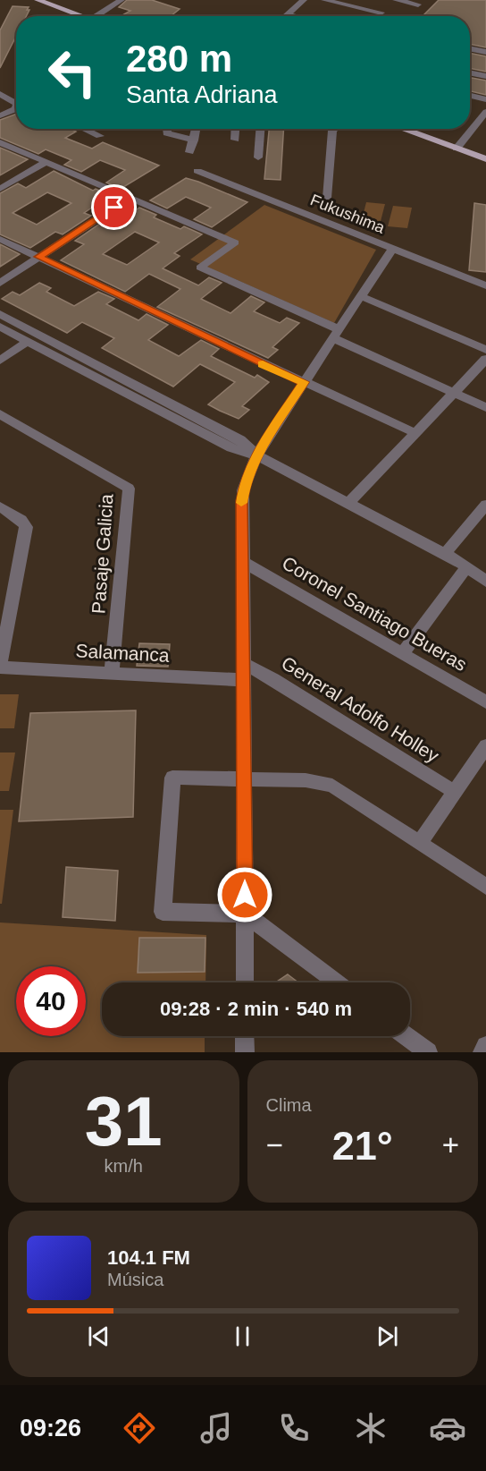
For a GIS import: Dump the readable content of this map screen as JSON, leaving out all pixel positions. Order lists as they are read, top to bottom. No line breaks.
{"streets":{"street":["Fukushima","Pasaje Galicia","Coronel Santiago Bueras","Salamanca","General Adolfo Holley"]},"crossings":[["Pasaje Galicia","Salamanca"]],"page":{"turn":["280 m","Santa Adriana"],"limit":"40","trip":"09:28 · 2 min · 540 m","tile":[["31","km/h"],"Clima"],"heat":["−","21°","+"],"song":["104.1 FM","Música"],"tabs":"09:26"}}
